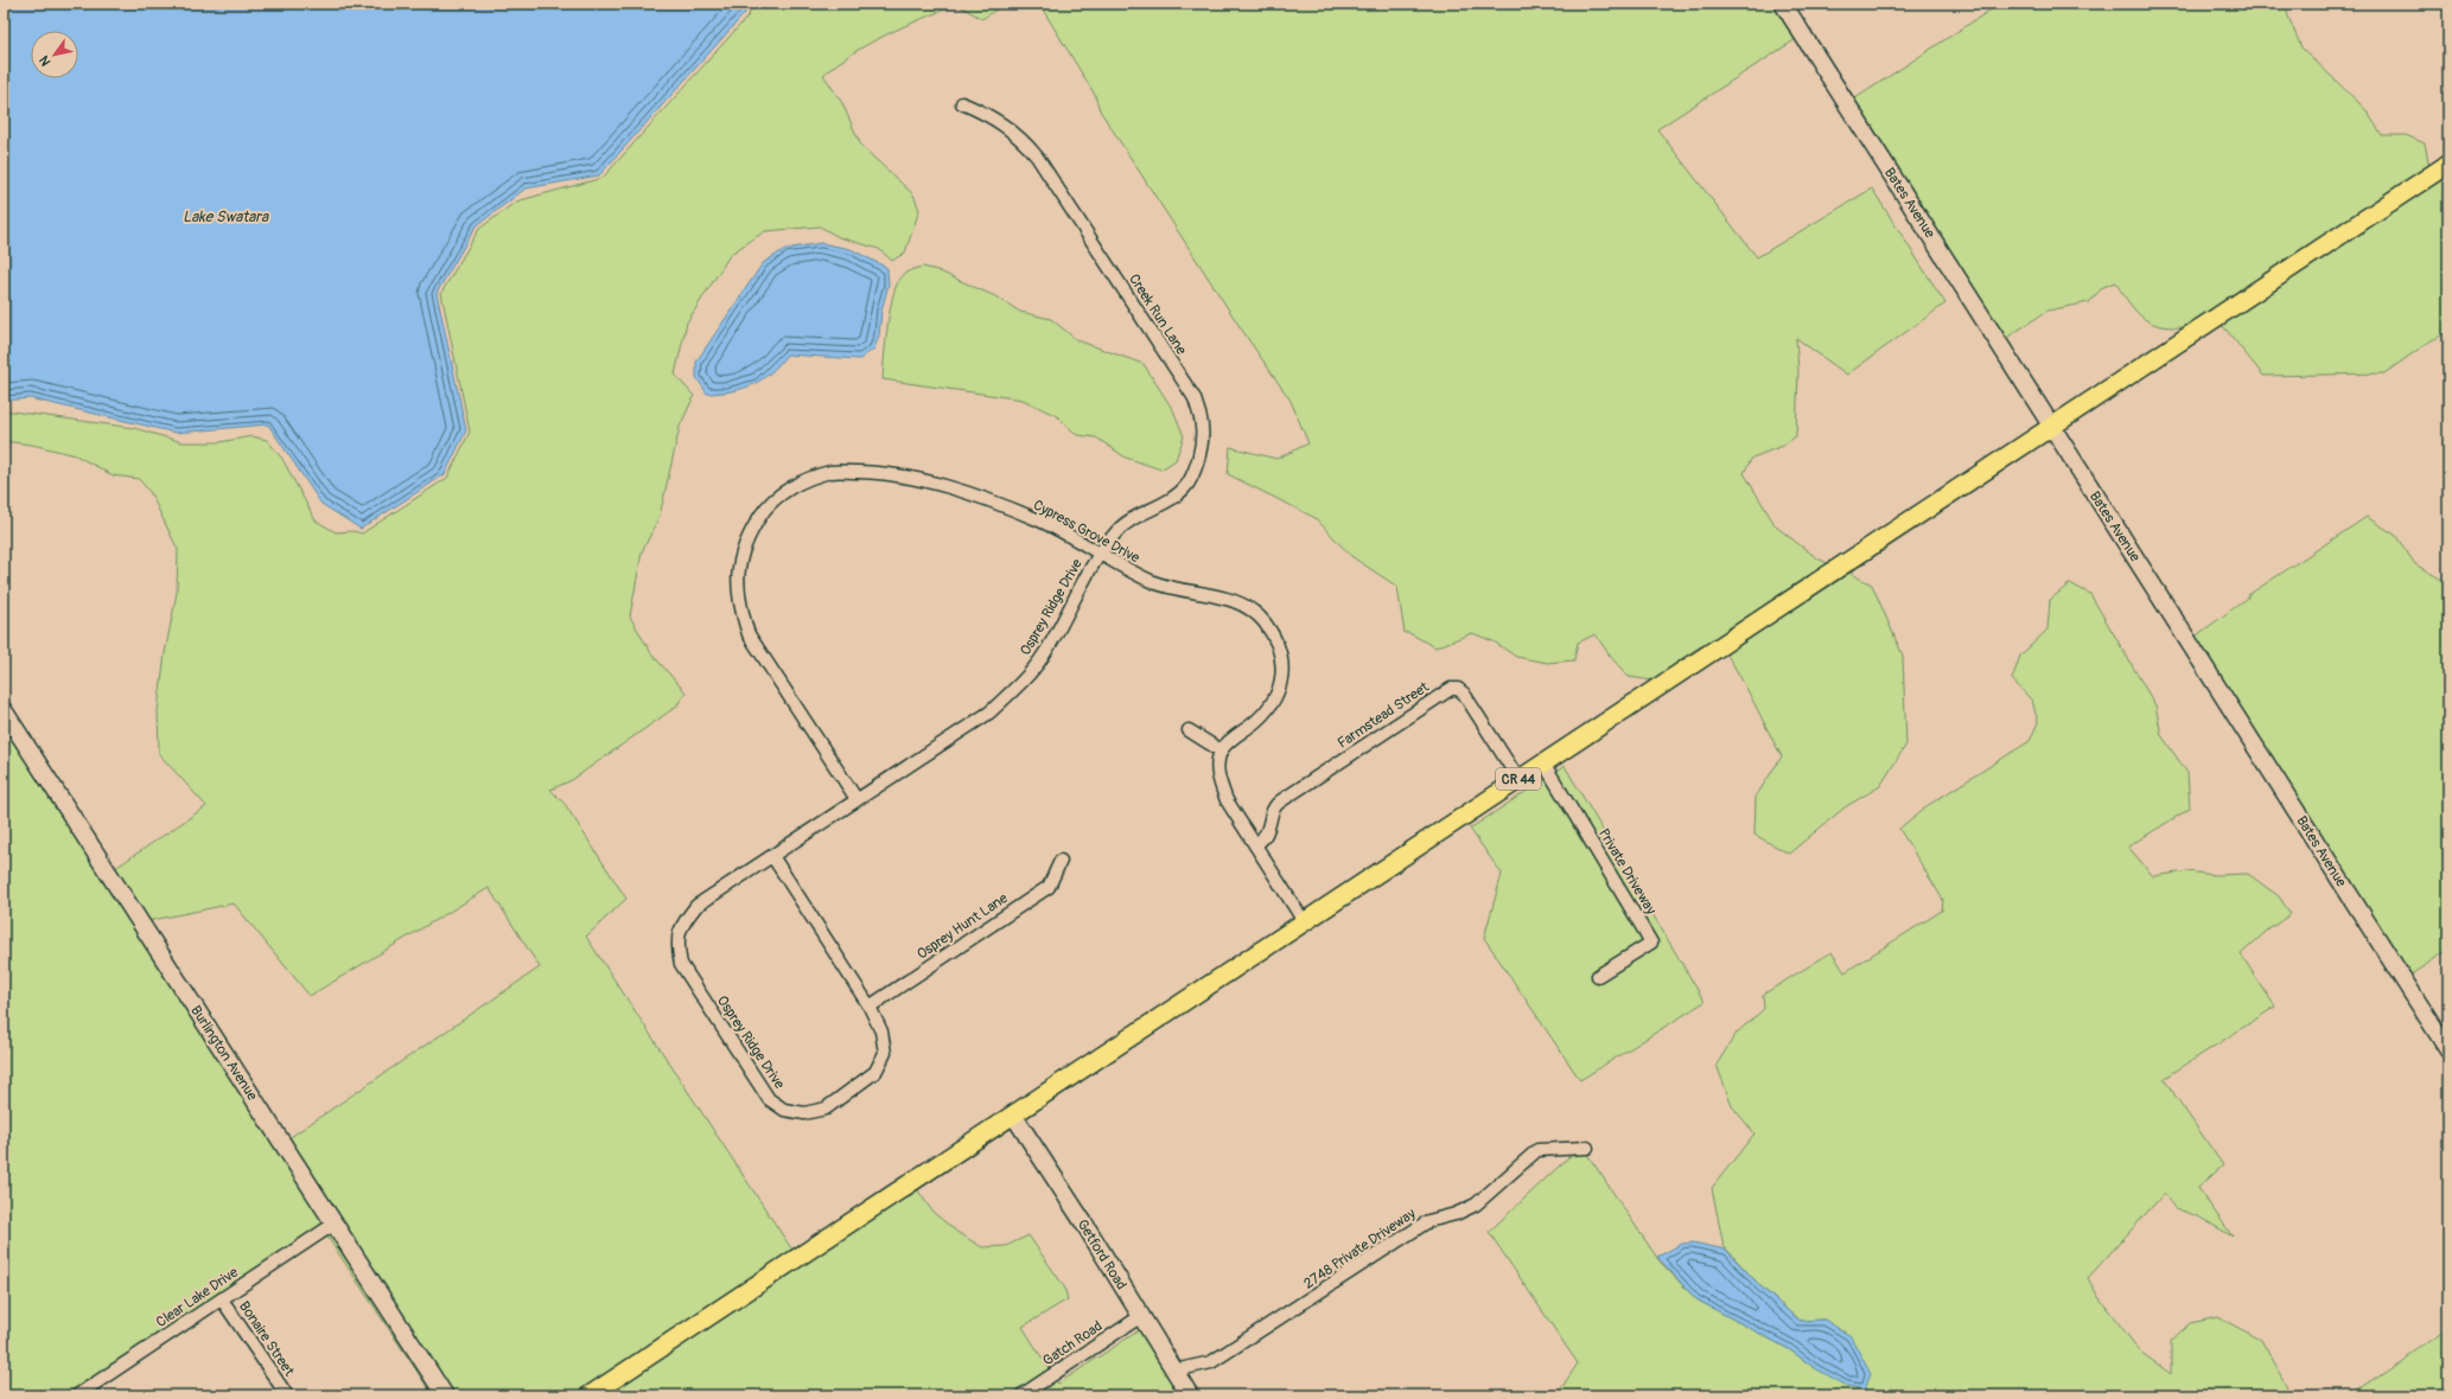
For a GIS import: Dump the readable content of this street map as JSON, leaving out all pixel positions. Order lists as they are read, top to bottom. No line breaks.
{"streets":{"main road":["CR 44"],"street":["Bates Avenue","Creek Run Lane","Cypress Grove Drive","Osprey Ridge Drive","Farmstead Street","Private Driveway","Osprey Hunt Lane","Burlington Avenue","2748 Private Driveway","Getford Road","Clear Lake Drive","Bonaire Street","Gatch Road"]},"crossings":[["Bates Avenue","CR 44"],["Creek Run Lane","Cypress Grove Drive"],["Creek Run Lane","Osprey Ridge Drive"],["Cypress Grove Drive","Osprey Ridge Drive"],["Osprey Ridge Drive","Osprey Hunt Lane"],["Farmstead Street","CR 44"],["CR 44","Private Driveway"],["CR 44","Getford Road"],["Burlington Avenue","Clear Lake Drive"],["2748 Private Driveway","Getford Road"],["Getford Road","Gatch Road"],["Clear Lake Drive","Bonaire Street"]],"water":["Lake Swatara"],"north":"bottom left"}
